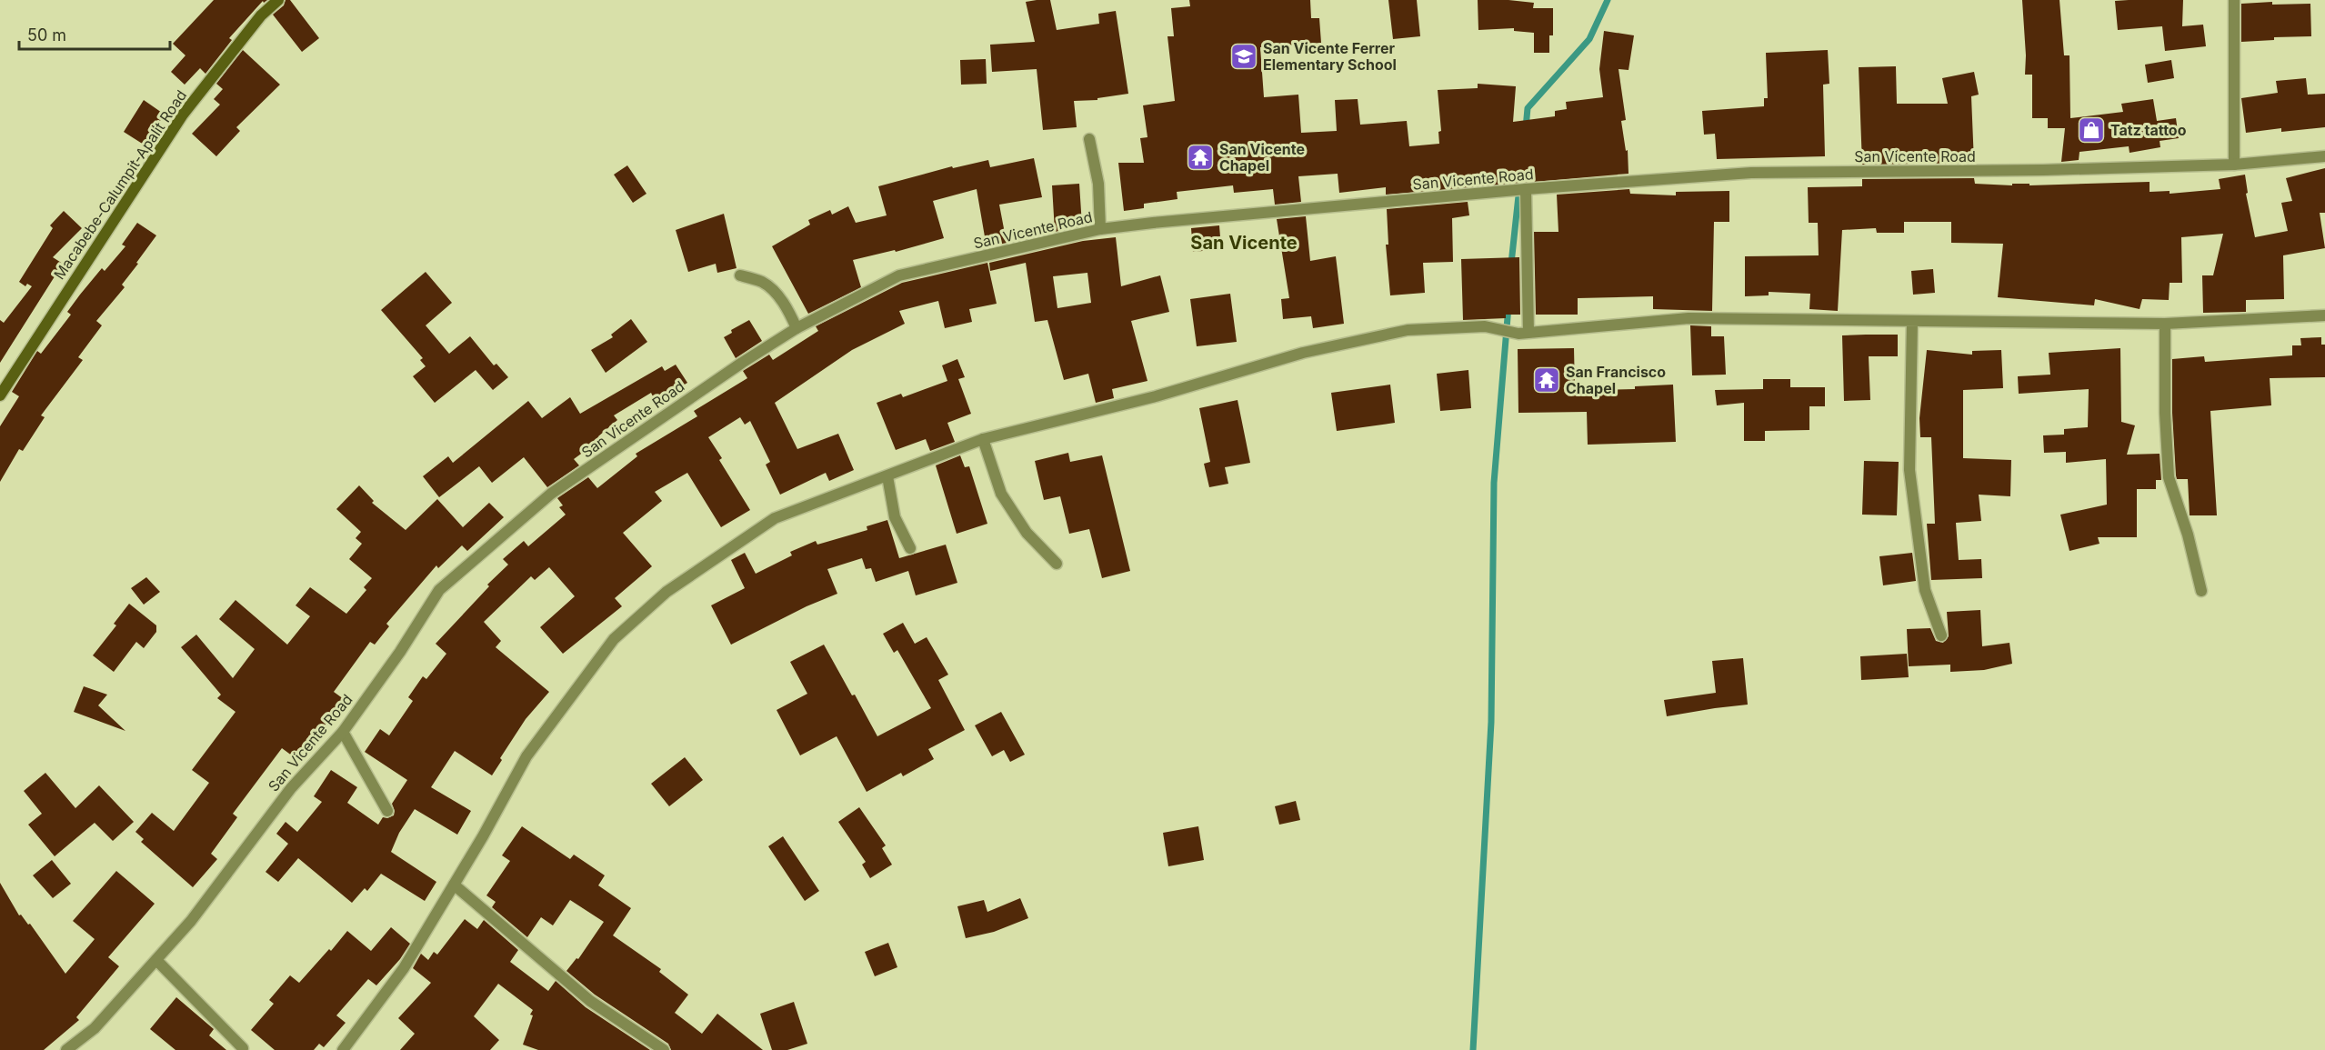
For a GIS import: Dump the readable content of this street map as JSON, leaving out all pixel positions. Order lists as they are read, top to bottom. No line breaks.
{"streets":{"main road":["Macabebe-Calumpit-Apalit Road"],"street":["San Vicente Road"]},"districts":["San Vicente"],"places":{"school or university":["San Vicente Ferrer Elementary School"],"shop":["Tatz tattoo"],"temple":["San Vicente Chapel","San Francisco Chapel"]},"scale_bar":"50 m"}
